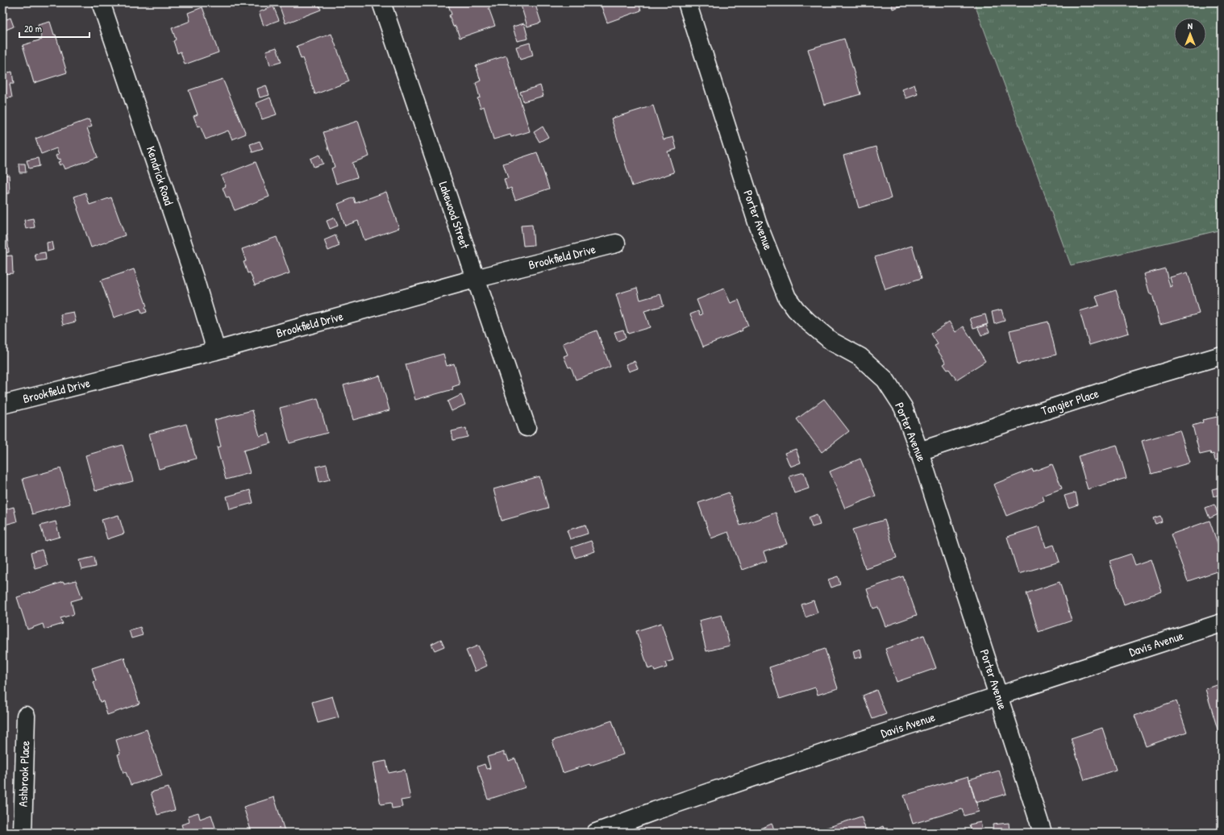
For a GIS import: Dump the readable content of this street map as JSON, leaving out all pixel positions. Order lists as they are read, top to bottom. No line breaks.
{"streets":{"street":["Kendrick Road","Lakewood Street","Porter Avenue","Brookfield Drive","Tangier Place","Davis Avenue","Ashbrook Place"]},"crossings":[["Kendrick Road","Brookfield Drive"],["Lakewood Street","Brookfield Drive"],["Porter Avenue","Tangier Place"],["Porter Avenue","Davis Avenue"]],"scale_bar":"20 m","north":"top"}
